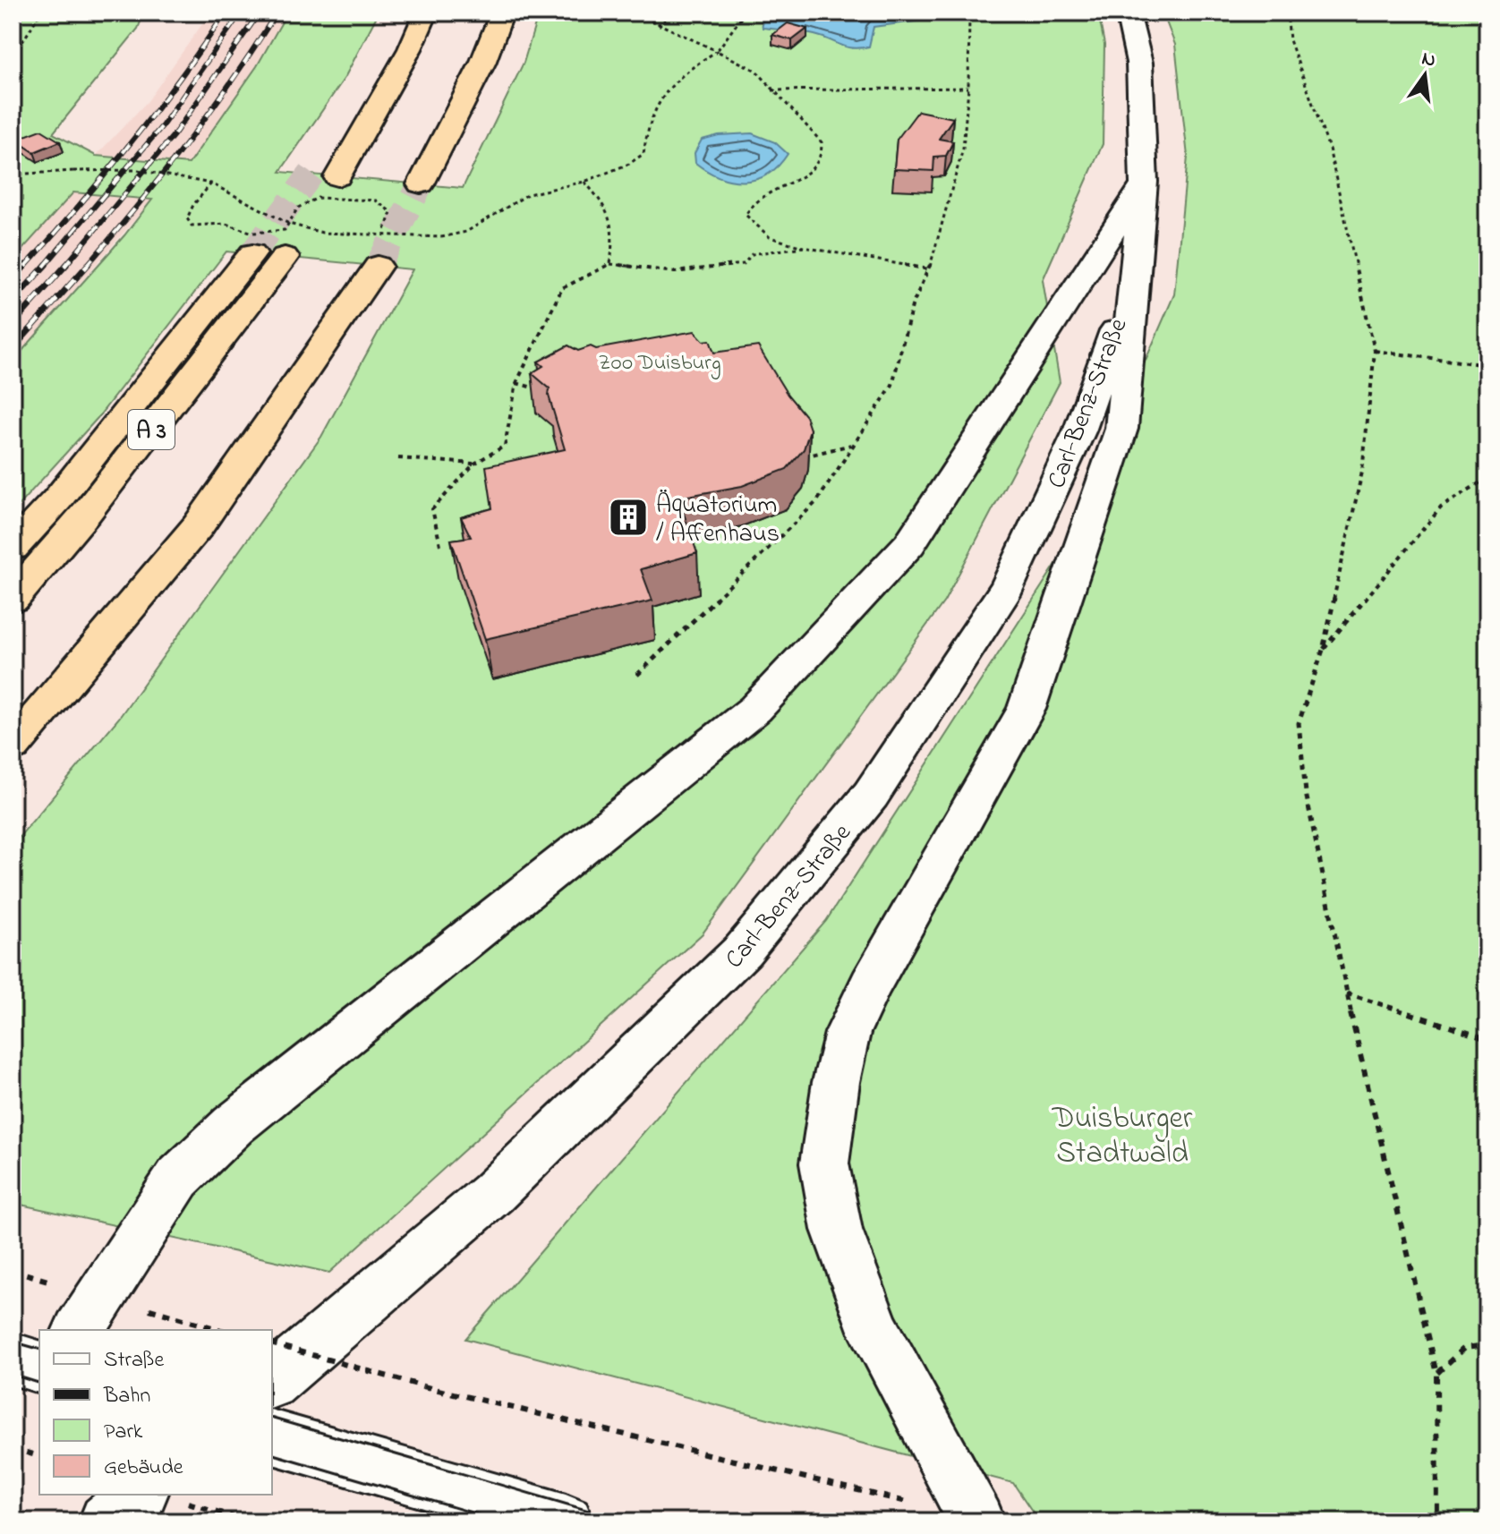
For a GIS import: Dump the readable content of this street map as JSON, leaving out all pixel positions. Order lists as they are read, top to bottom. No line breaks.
{"streets":{"highway":["A 3"],"main road":["Carl-Benz-Straße"]},"parks":["Zoo Duisburg","Duisburger Stadtwald"],"places":{"building":["Äquatorium / Affenhaus"]},"legend":["Straße","Bahn","Park","Gebäude"],"north":"top"}
